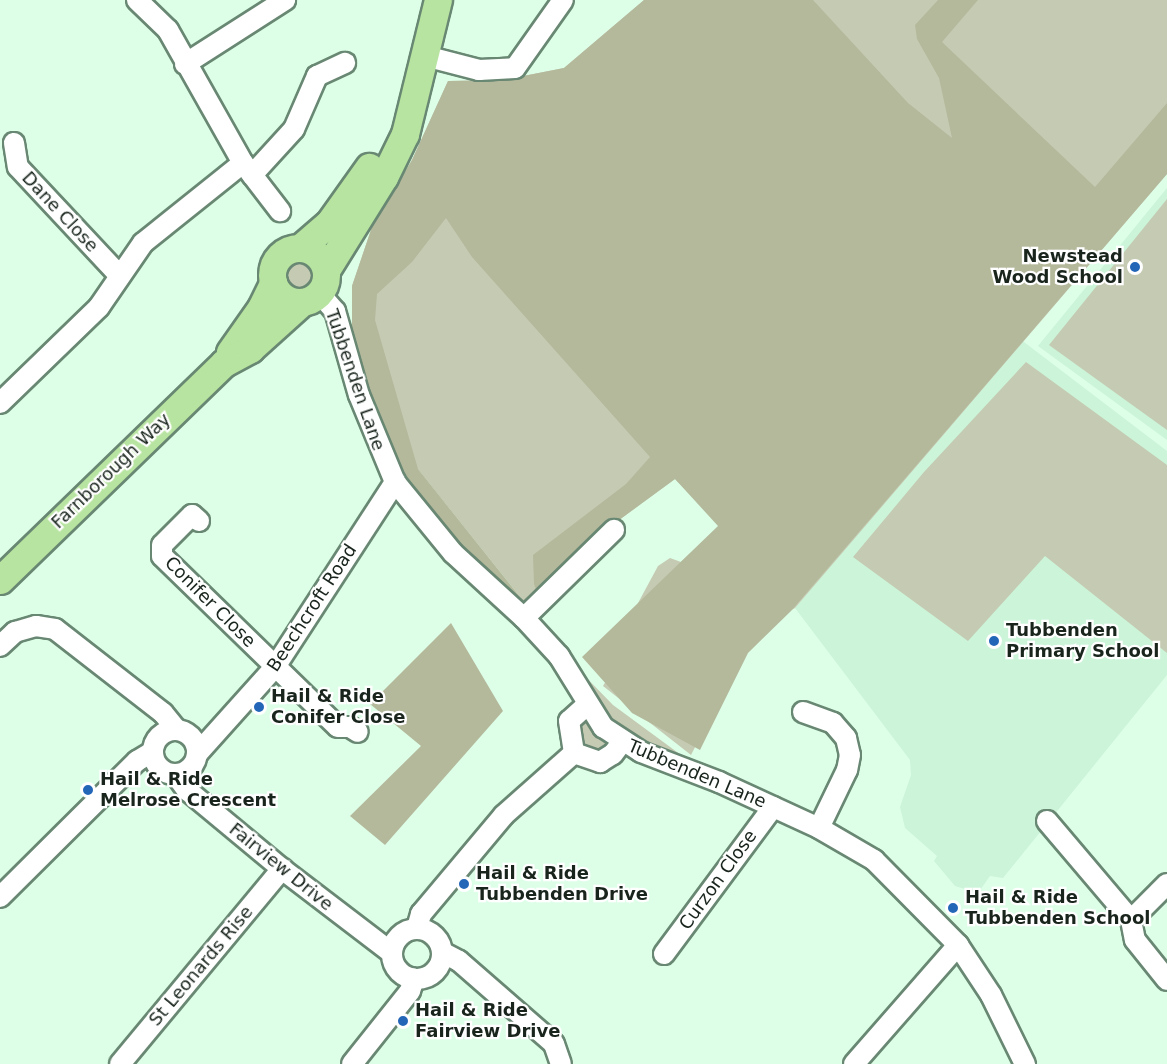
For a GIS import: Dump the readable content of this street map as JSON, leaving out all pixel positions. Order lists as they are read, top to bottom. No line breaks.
{"streets":{"highway":["Farnborough Way"],"street":["Dane Close","Tubbenden Lane","Conifer Close","Beechcroft Road","Fairview Drive","Curzon Close","St Leonards Rise"]},"crossings":[["Tubbenden Lane","Farnborough Way"],["Tubbenden Lane","Beechcroft Road"],["Tubbenden Lane","Curzon Close"],["Conifer Close","Beechcroft Road"],["Beechcroft Road","Fairview Drive"],["Fairview Drive","St Leonards Rise"]],"places":["Newstead Wood School","Tubbenden Primary School","Hail & Ride Conifer Close","Hail & Ride Melrose Crescent","Hail & Ride Tubbenden Drive","Hail & Ride Tubbenden School","Hail & Ride Fairview Drive"]}
